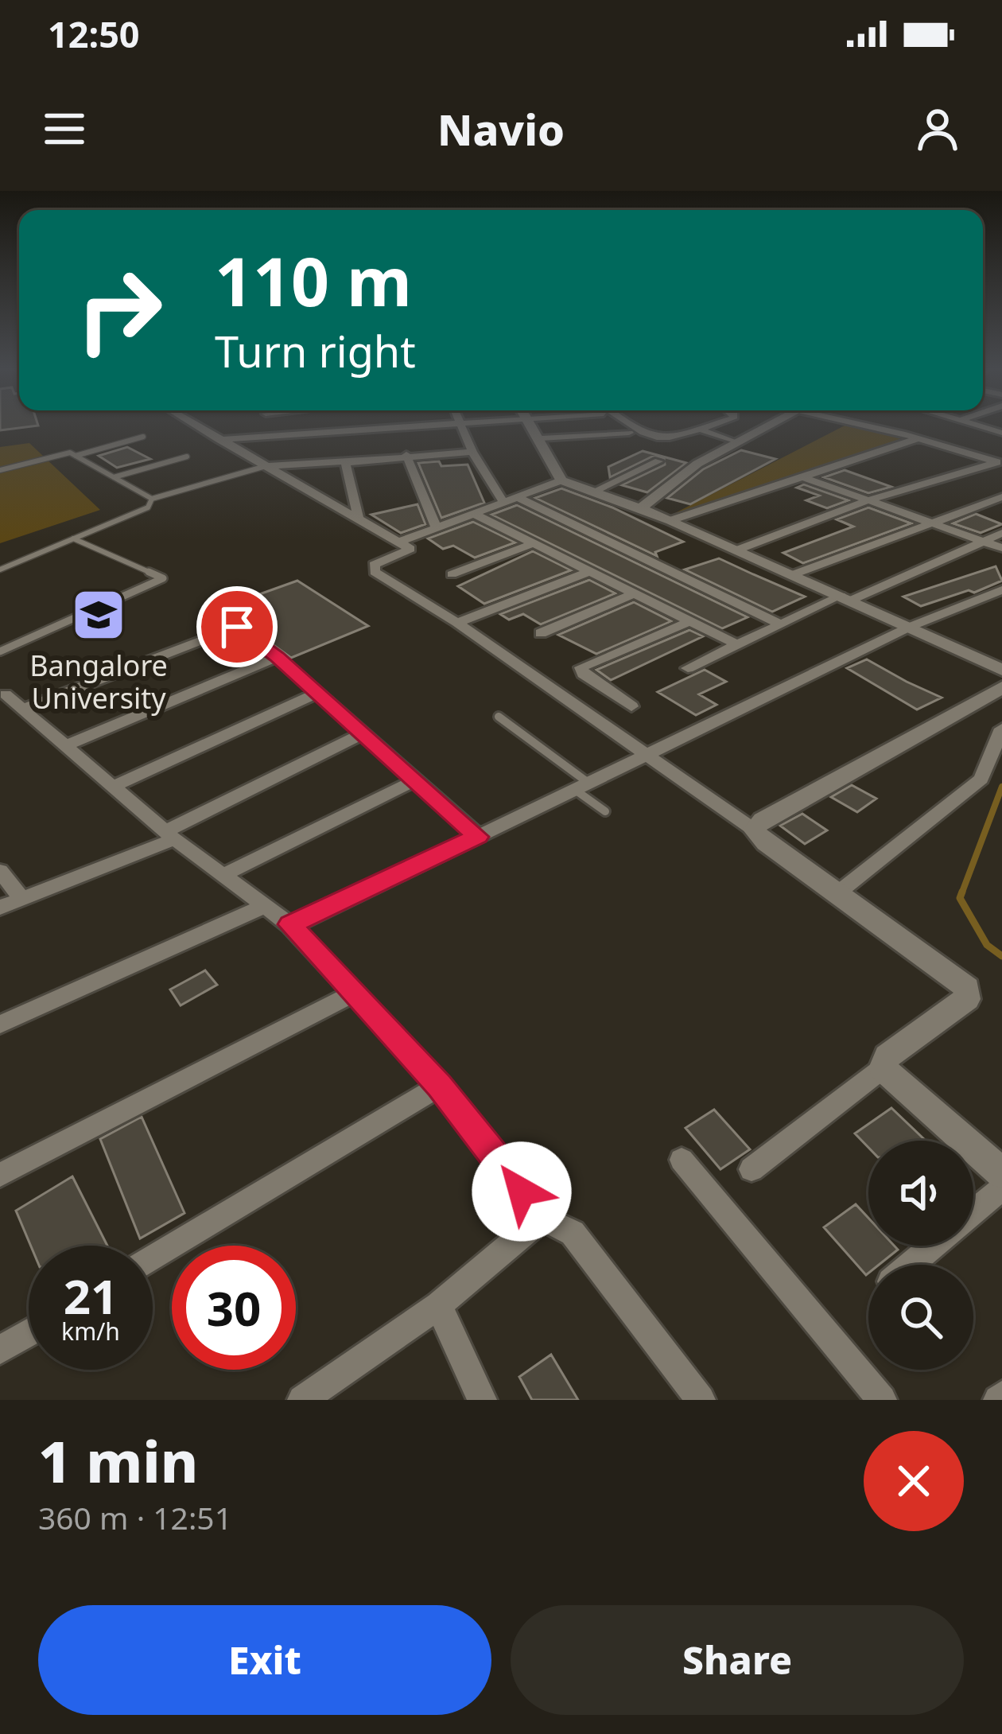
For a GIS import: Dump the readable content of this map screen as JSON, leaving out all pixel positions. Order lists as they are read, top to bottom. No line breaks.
{"places":{"school or university":["Bangalore University"]},"page":{"status":"12:50","header":"Navio","turn":["110 m","Turn right"],"speed":"21 km/h","limit":"30","heading":["1 min","360 m · 12:51"],"buttons":["Exit","Share"]}}
